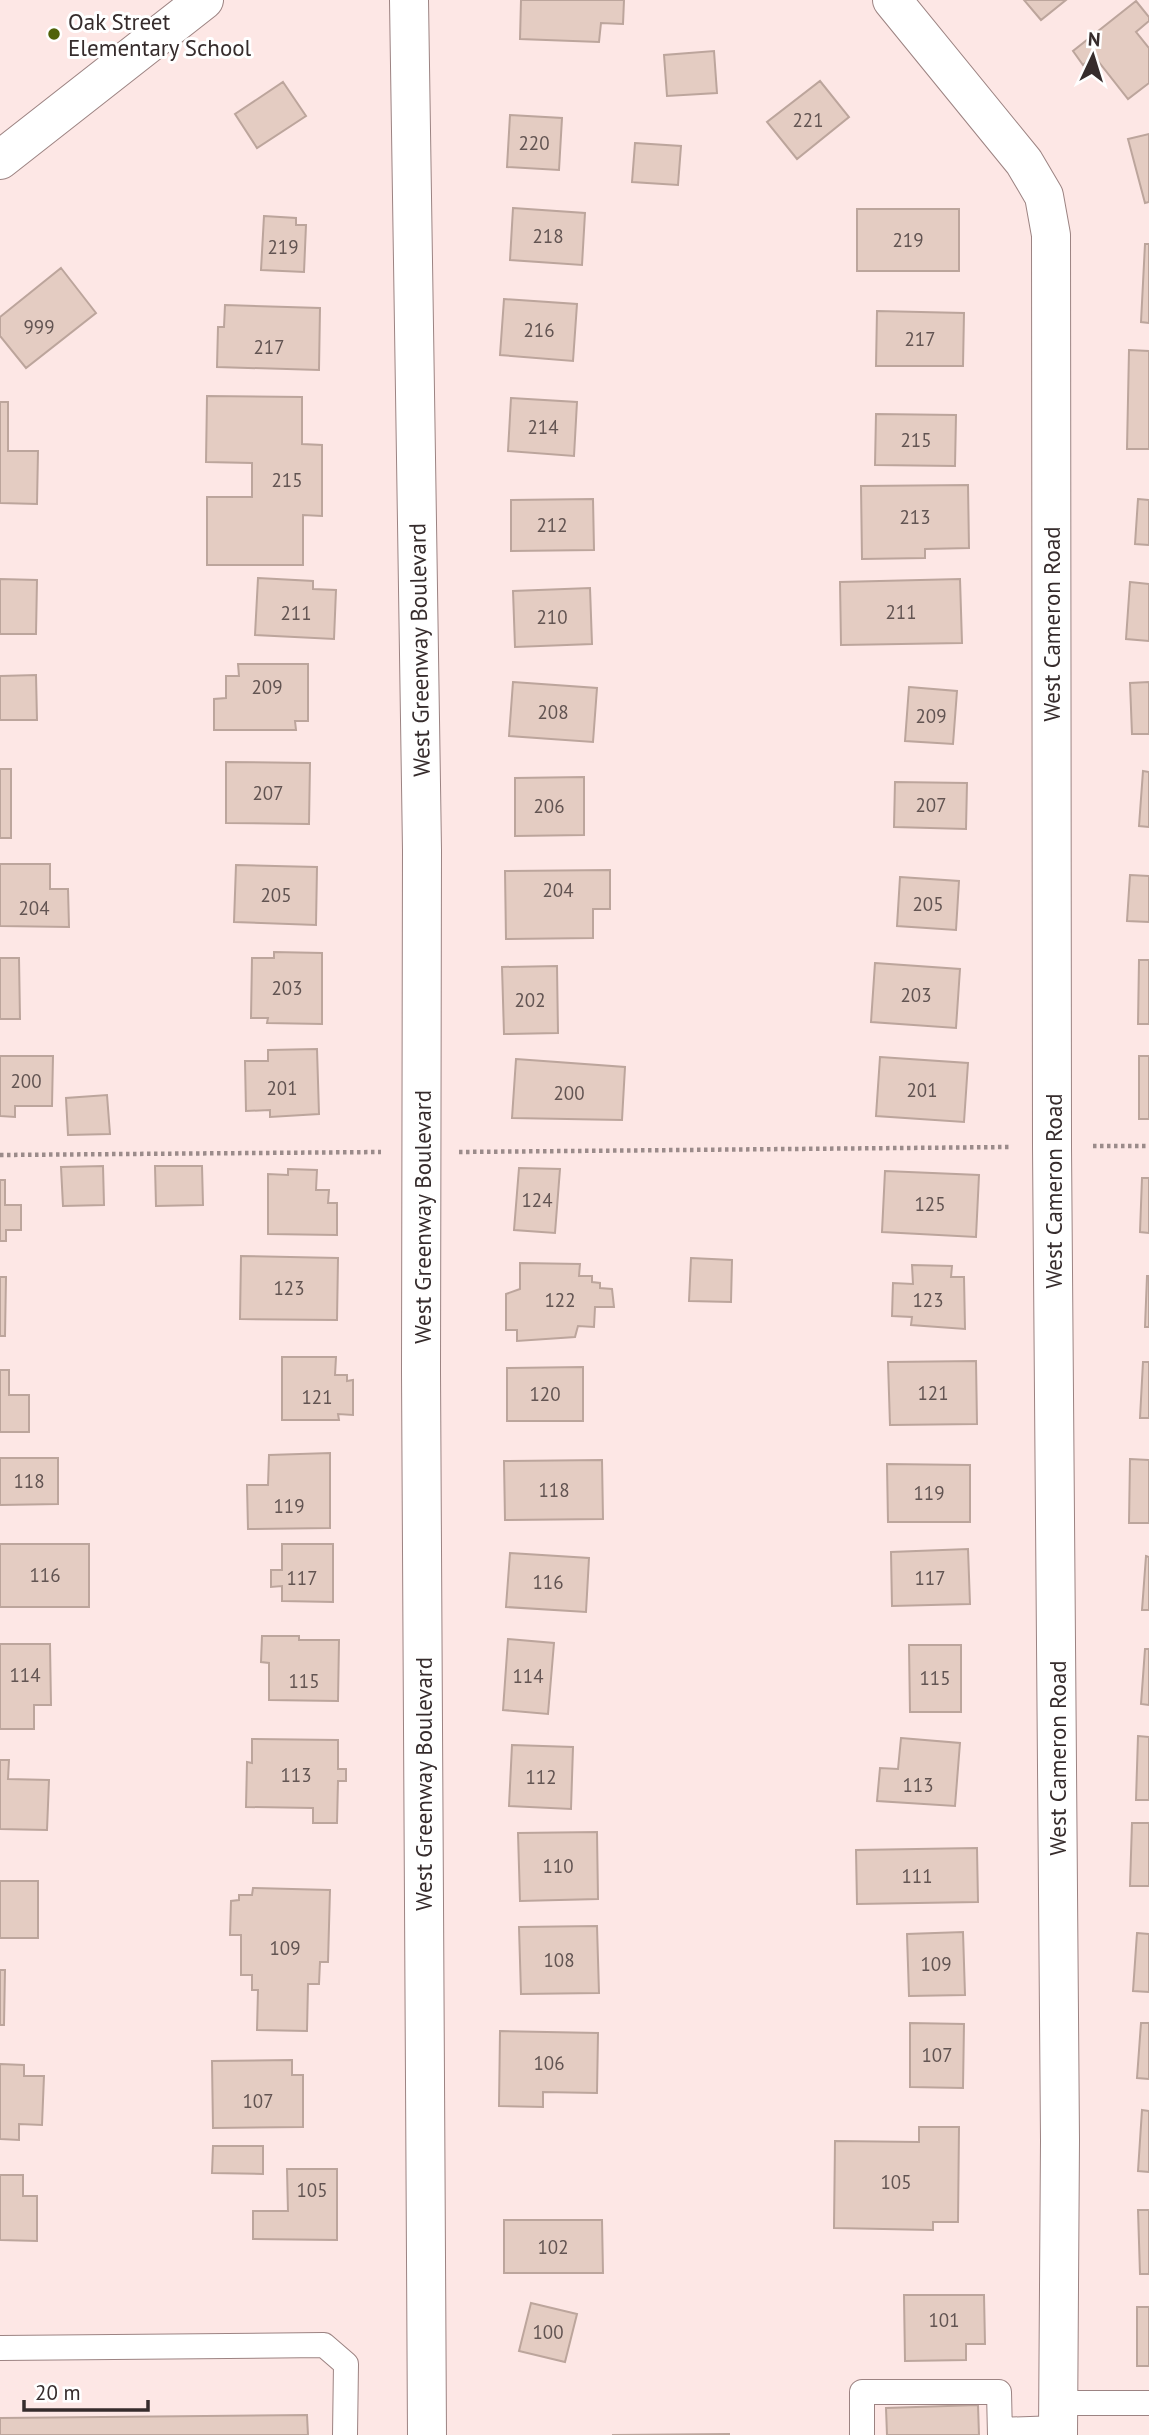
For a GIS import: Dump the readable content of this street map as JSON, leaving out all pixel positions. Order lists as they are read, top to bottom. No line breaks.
{"streets":{"street":["West Cameron Road","West Greenway Boulevard"]},"places":["Oak Street Elementary School"],"house_numbers":["221","220","218","219","219","999","216","217","217","214","215","215","213","212","211","211","210","209","208","209","207","207","206","204","205","205","204","203","203","202","200","201","201","200","124","125","123","122","123","121","120","121","118","118","119","119","116","117","117","116","114","114","115","115","113","112","113","110","111","109","108","109","107","106","107","105","105","102","101","100"],"scale_bar":"20 m","north":"top"}
